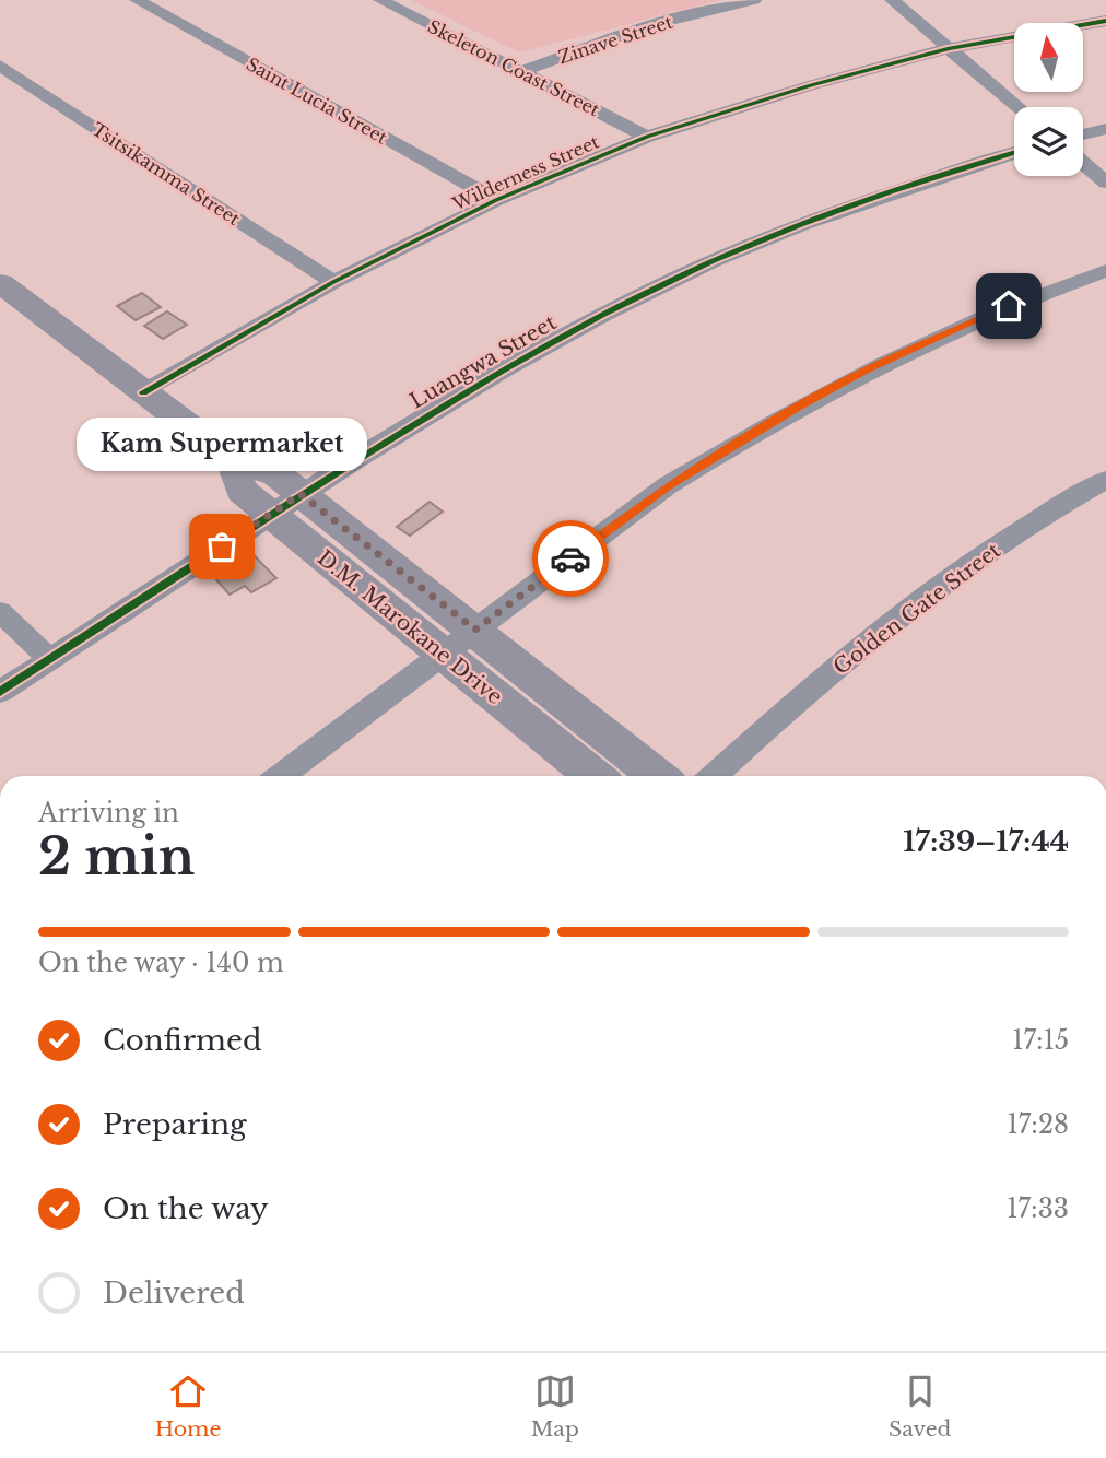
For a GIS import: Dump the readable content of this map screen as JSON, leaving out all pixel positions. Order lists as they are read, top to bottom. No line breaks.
{"streets":{"main road":["D.M. Marokane Drive"],"street":["Zinave Street","Skeleton Coast Street","Saint Lucia Street","Wilderness Street","Tsitsikamma Street","Luangwa Street","Golden Gate Street"]},"crossings":[["Zinave Street","Skeleton Coast Street"],["Skeleton Coast Street","Wilderness Street"],["Saint Lucia Street","Wilderness Street"],["Wilderness Street","Tsitsikamma Street"],["Wilderness Street","D.M. Marokane Drive"],["Luangwa Street","D.M. Marokane Drive"]],"places":["Kam Supermarket"],"north":"top","page":{"bubble":"Kam Supermarket","heading":["2 min","Arriving in","17:39–17:44"],"bar":"On the way · 140 m","list":[["Confirmed","17:15"],["Preparing","17:28"],["On the way","17:33"],"Delivered"],"tabs":["Home","Map","Saved"]}}
